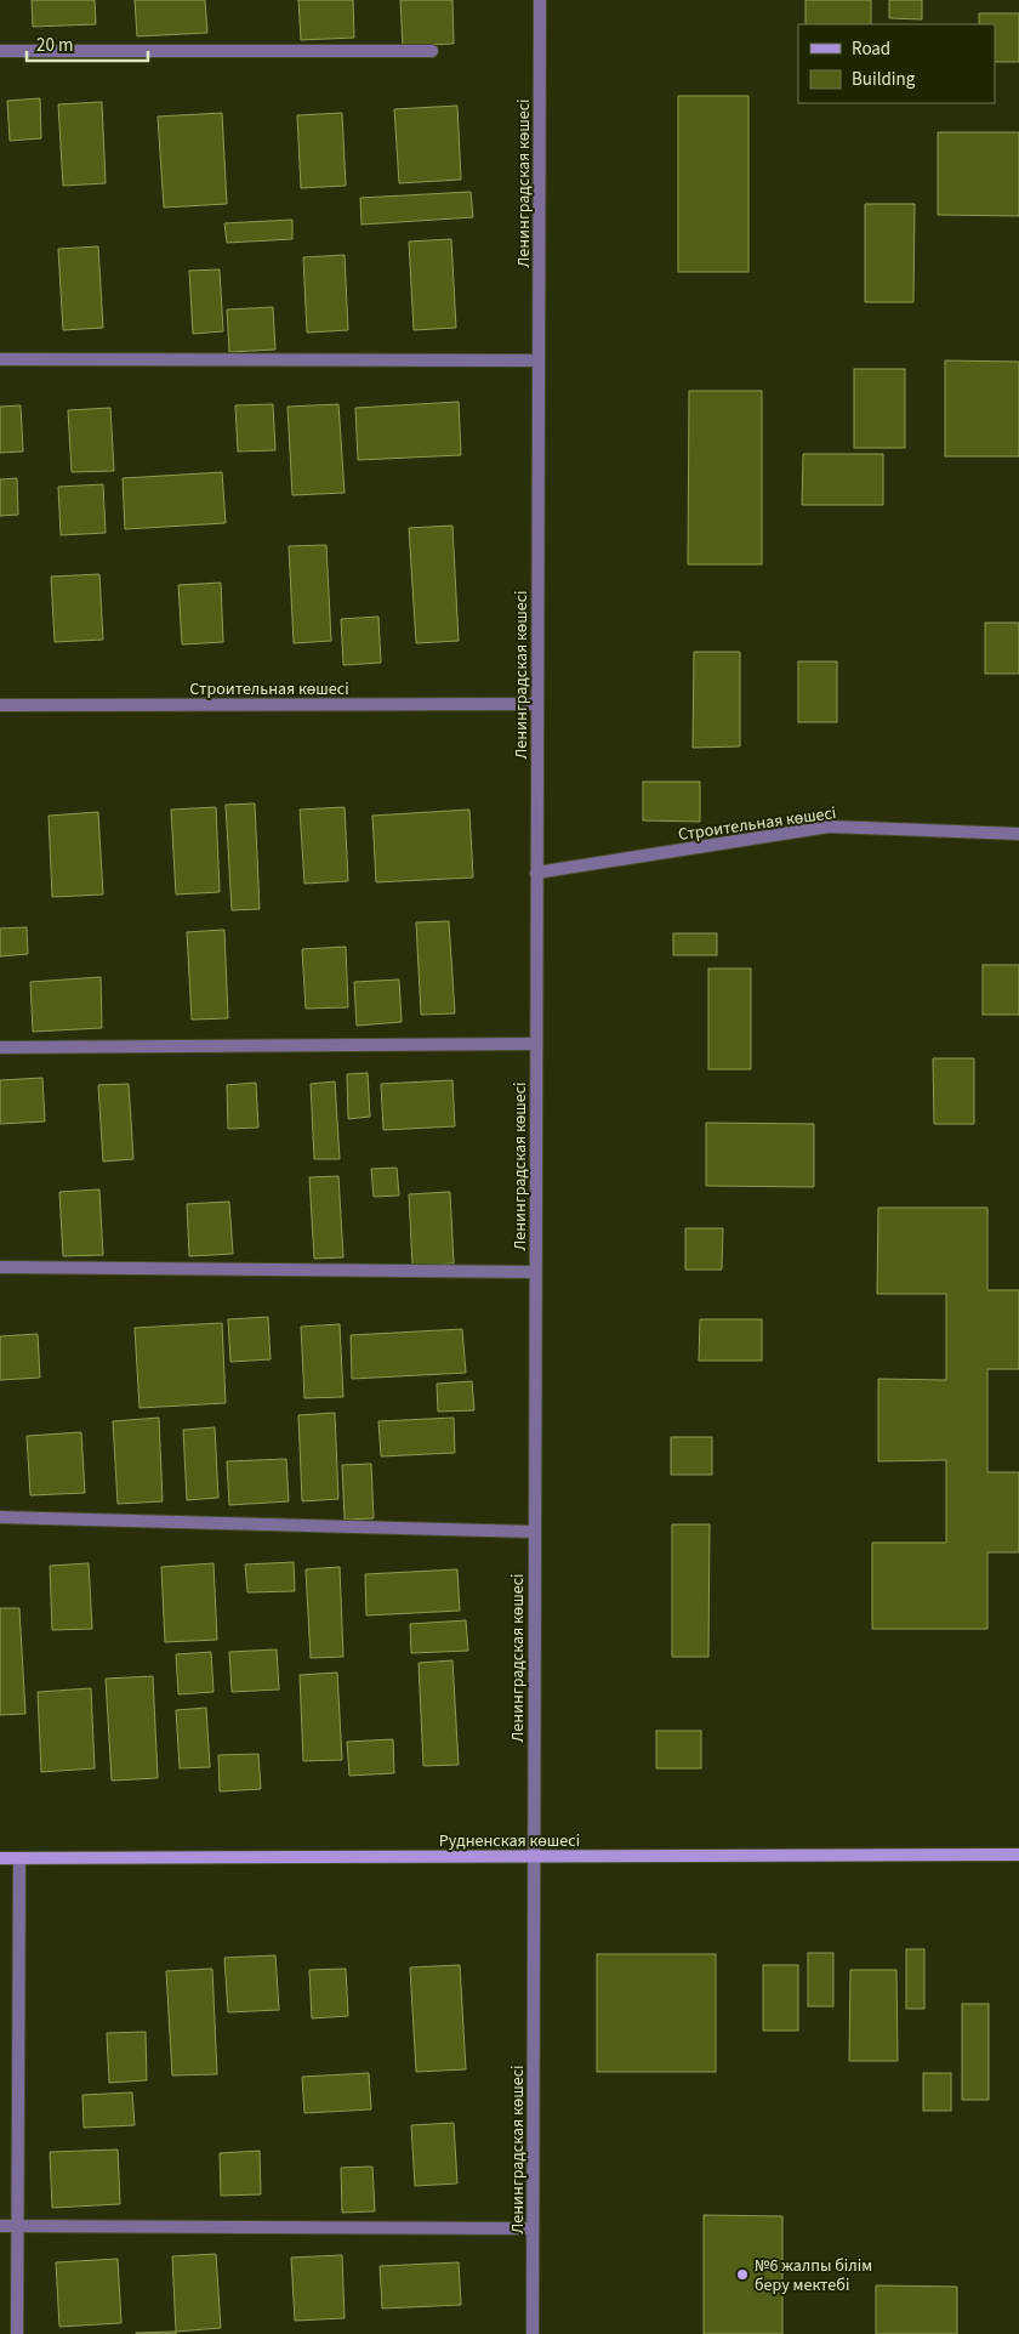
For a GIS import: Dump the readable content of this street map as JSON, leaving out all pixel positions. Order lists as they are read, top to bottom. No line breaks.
{"streets":{"street":["Ленинградская көшесі","Строительная көшесі","Рудненская көшесі"]},"crossings":[["Ленинградская көшесі","Строительная көшесі"],["Ленинградская көшесі","Рудненская көшесі"]],"places":["№6 жалпы білім беру мектебі"],"legend":["Road","Building"],"scale_bar":"20 m"}
